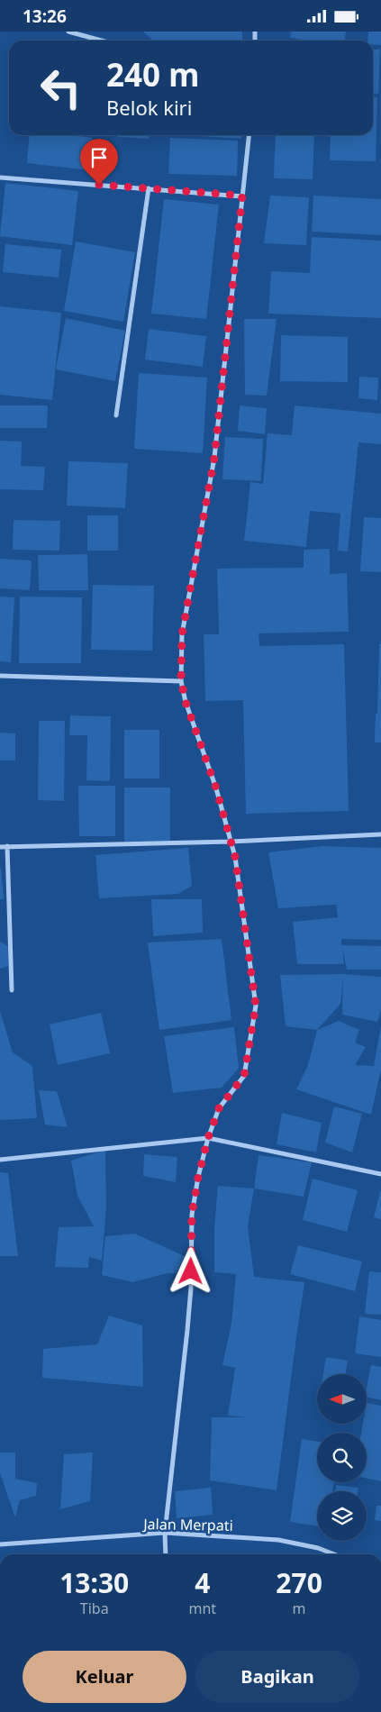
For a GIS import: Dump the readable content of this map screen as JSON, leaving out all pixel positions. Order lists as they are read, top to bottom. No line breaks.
{"streets":{"street":["Jalan Merpati"]},"north":"left","page":{"status":"13:26","turn":["240 m","Belok kiri"],"eta":["13:30","Tiba","4","mnt","270","m"],"buttons":["Keluar","Bagikan"]}}
